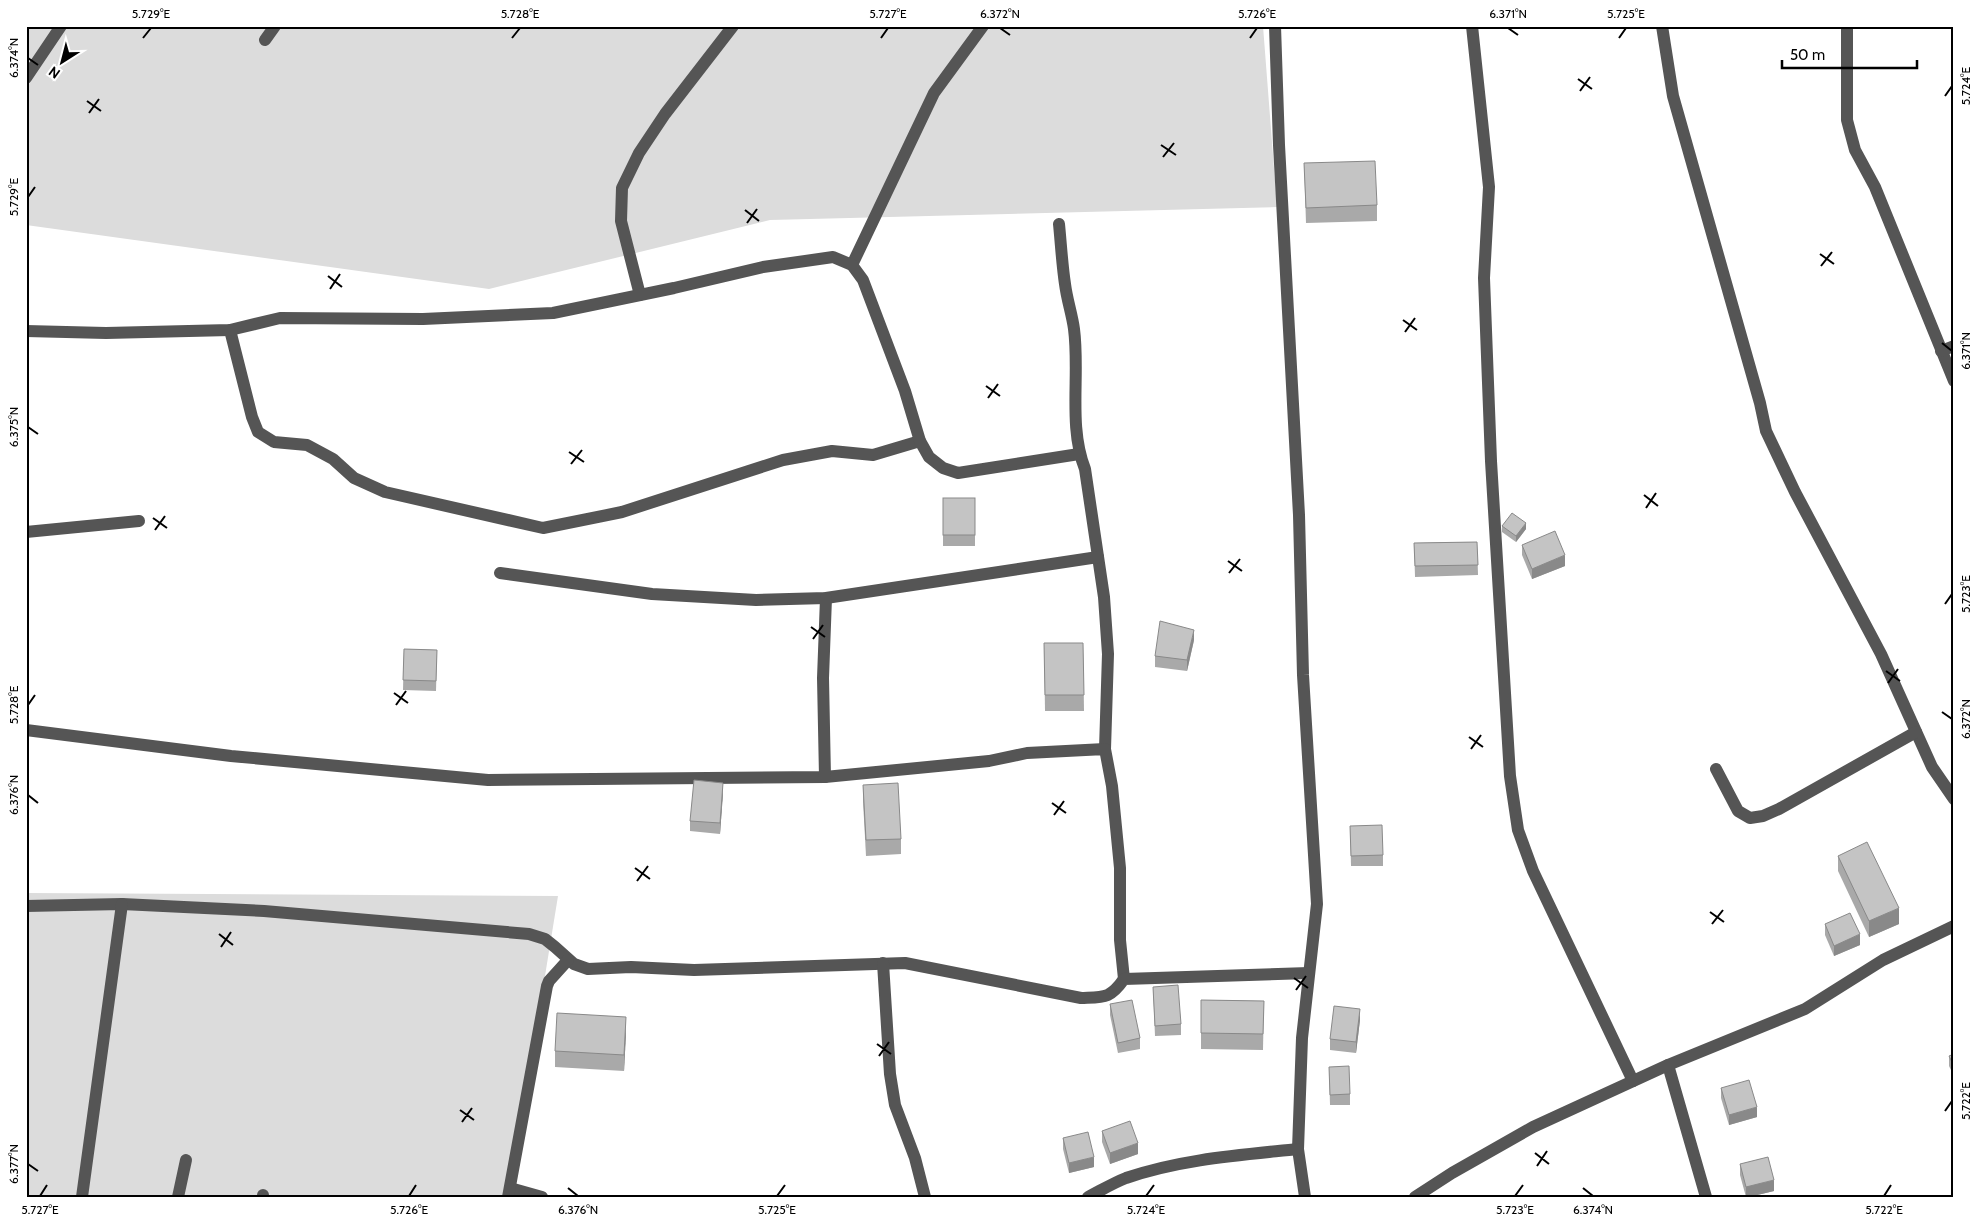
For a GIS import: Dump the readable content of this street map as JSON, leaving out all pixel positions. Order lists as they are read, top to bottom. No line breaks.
{"scale_bar":"50 m","north":"bottom left","coordinates":["5.729°E","5.728°E","5.727°E","6.372°N","5.726°E","6.371°N","5.725°E","6.374°N","5.724°E","6.375°N","5.723°E","6.376°N","5.722°E","6.377°N"]}
